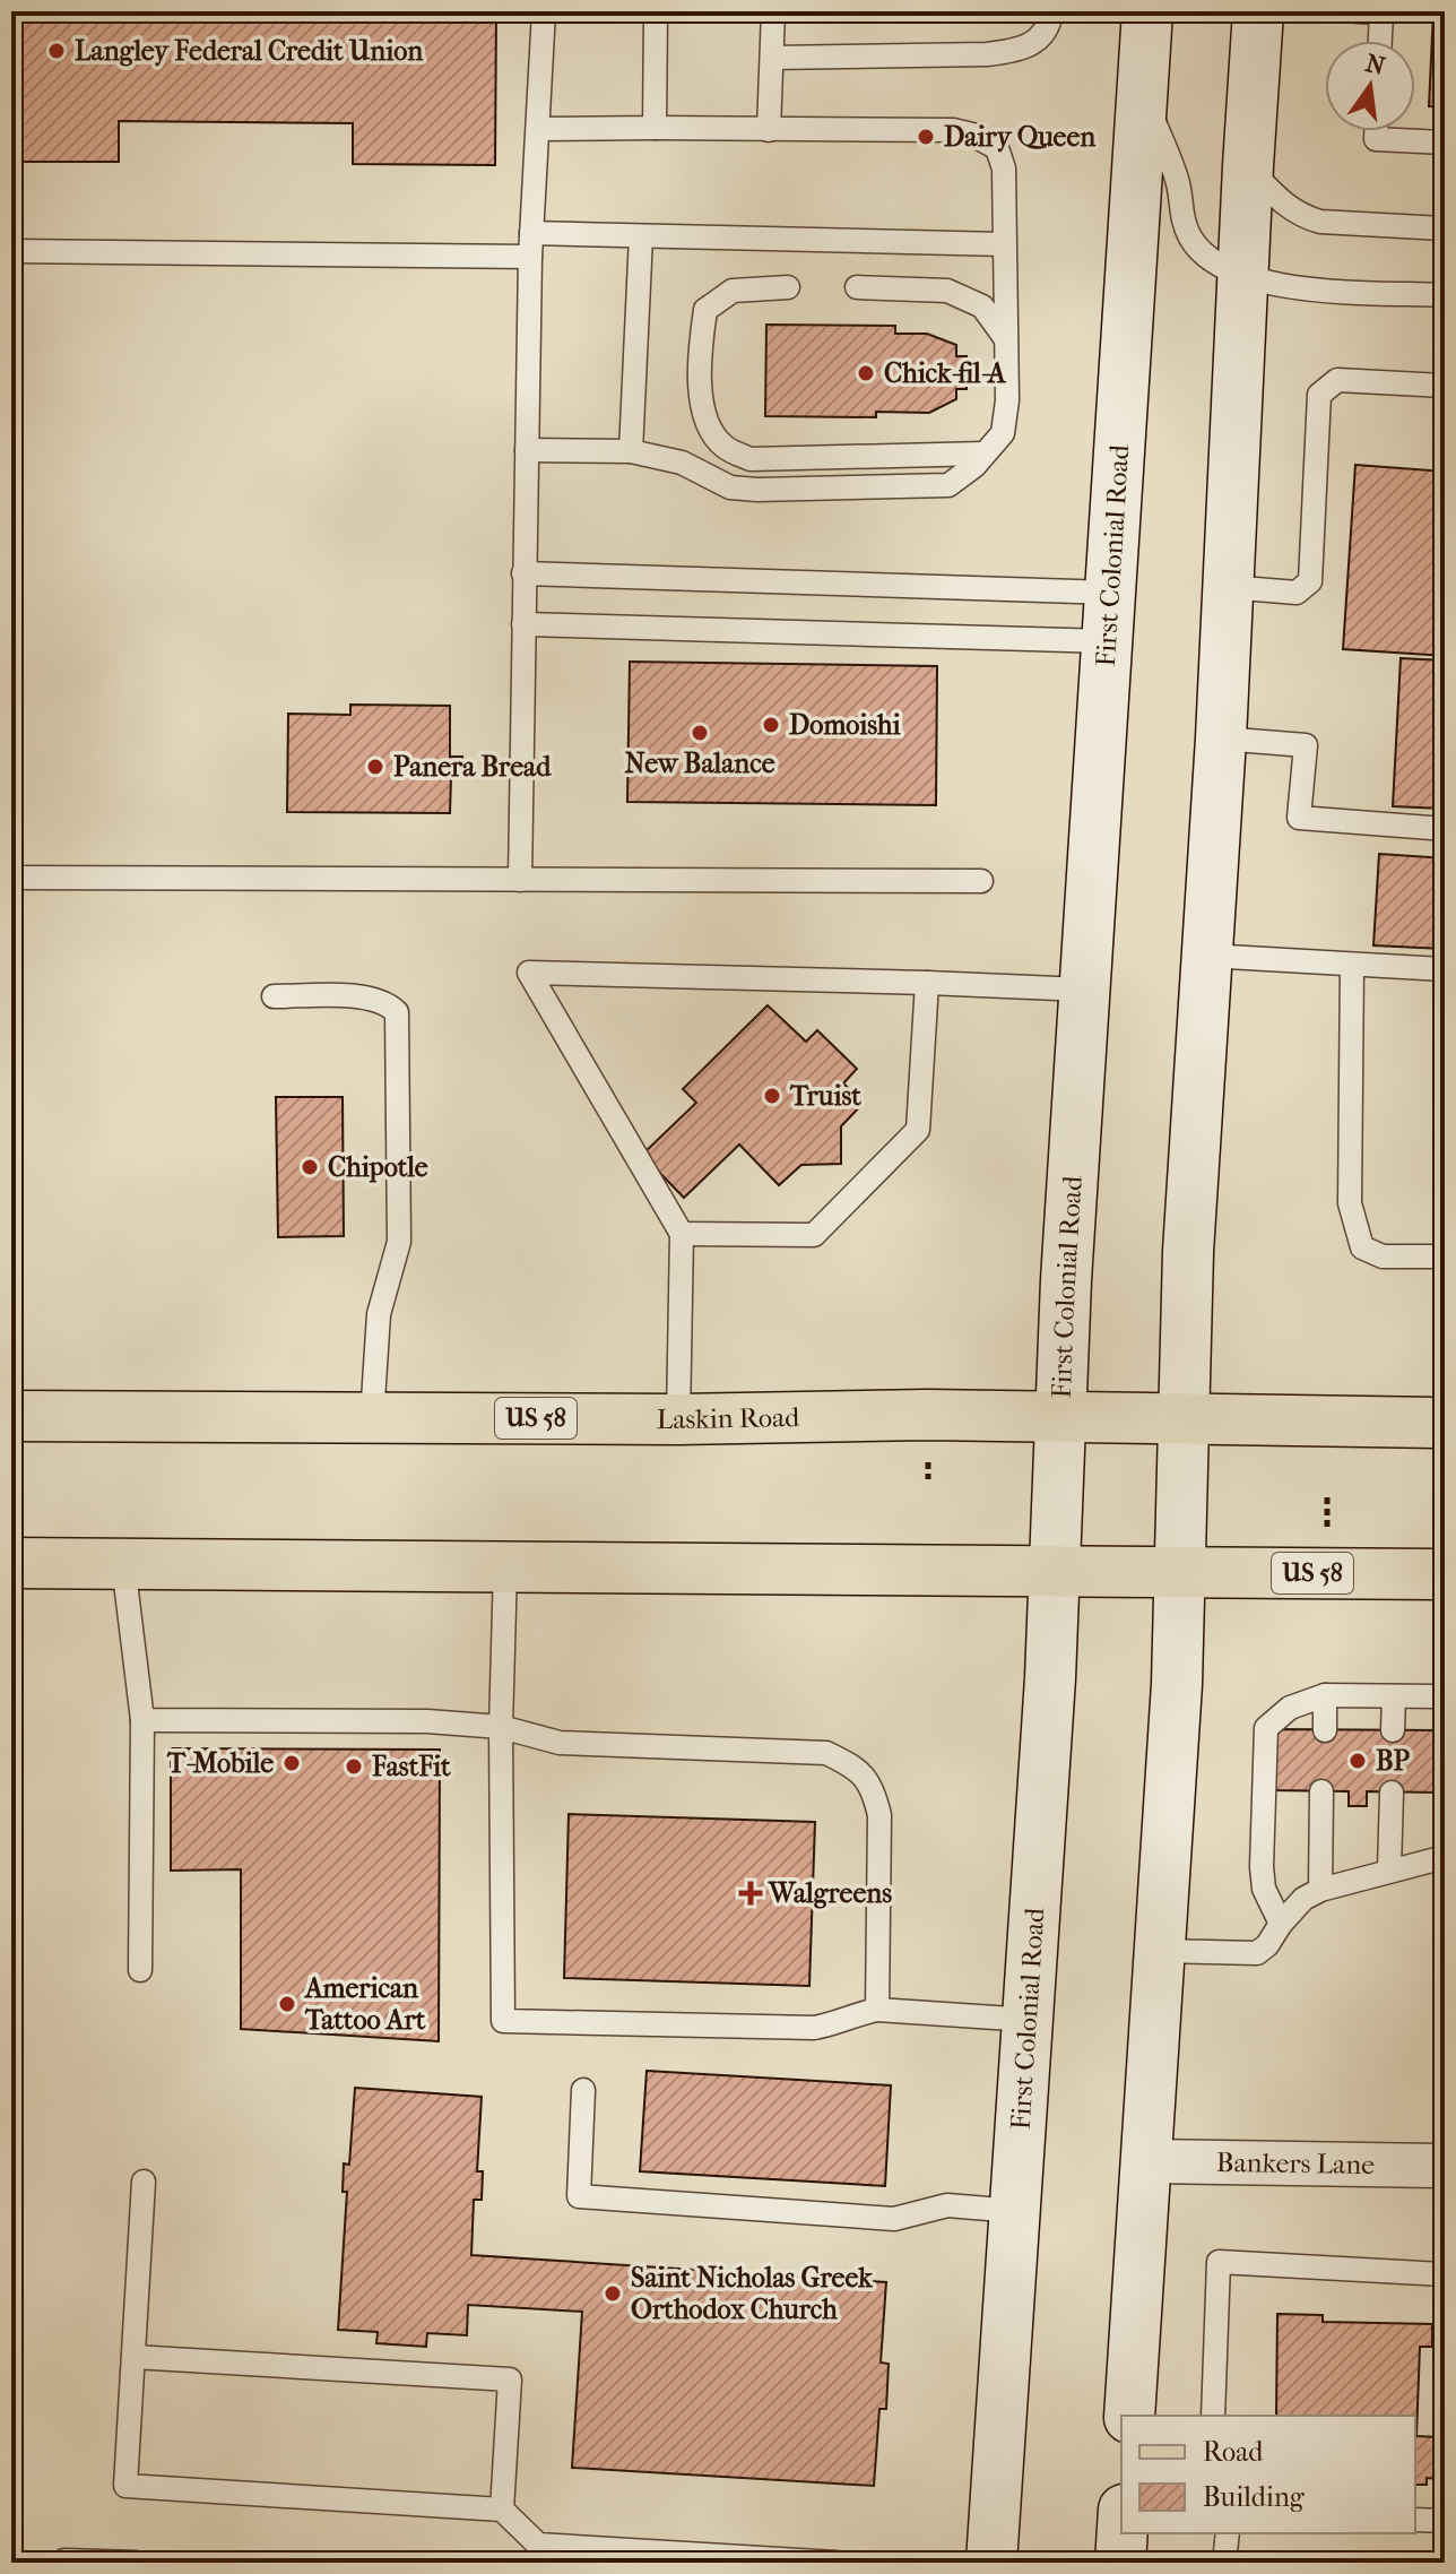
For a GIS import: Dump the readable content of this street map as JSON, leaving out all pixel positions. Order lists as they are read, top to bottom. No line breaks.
{"streets":{"main road":["First Colonial Road","US 58","Laskin Road"],"street":["Bankers Lane"]},"crossings":[["First Colonial Road","US 58"],["First Colonial Road","Laskin Road"]],"places":{"other":["Langley Federal Credit Union","Dairy Queen","Chick-fil-A","Domoishi","New Balance","Panera Bread","Truist","Chipotle","BP","T-Mobile","FastFit","American Tattoo Art","Saint Nicholas Greek Orthodox Church"],"health":["Walgreens"]},"legend":["Road","Building"],"north":"top"}
